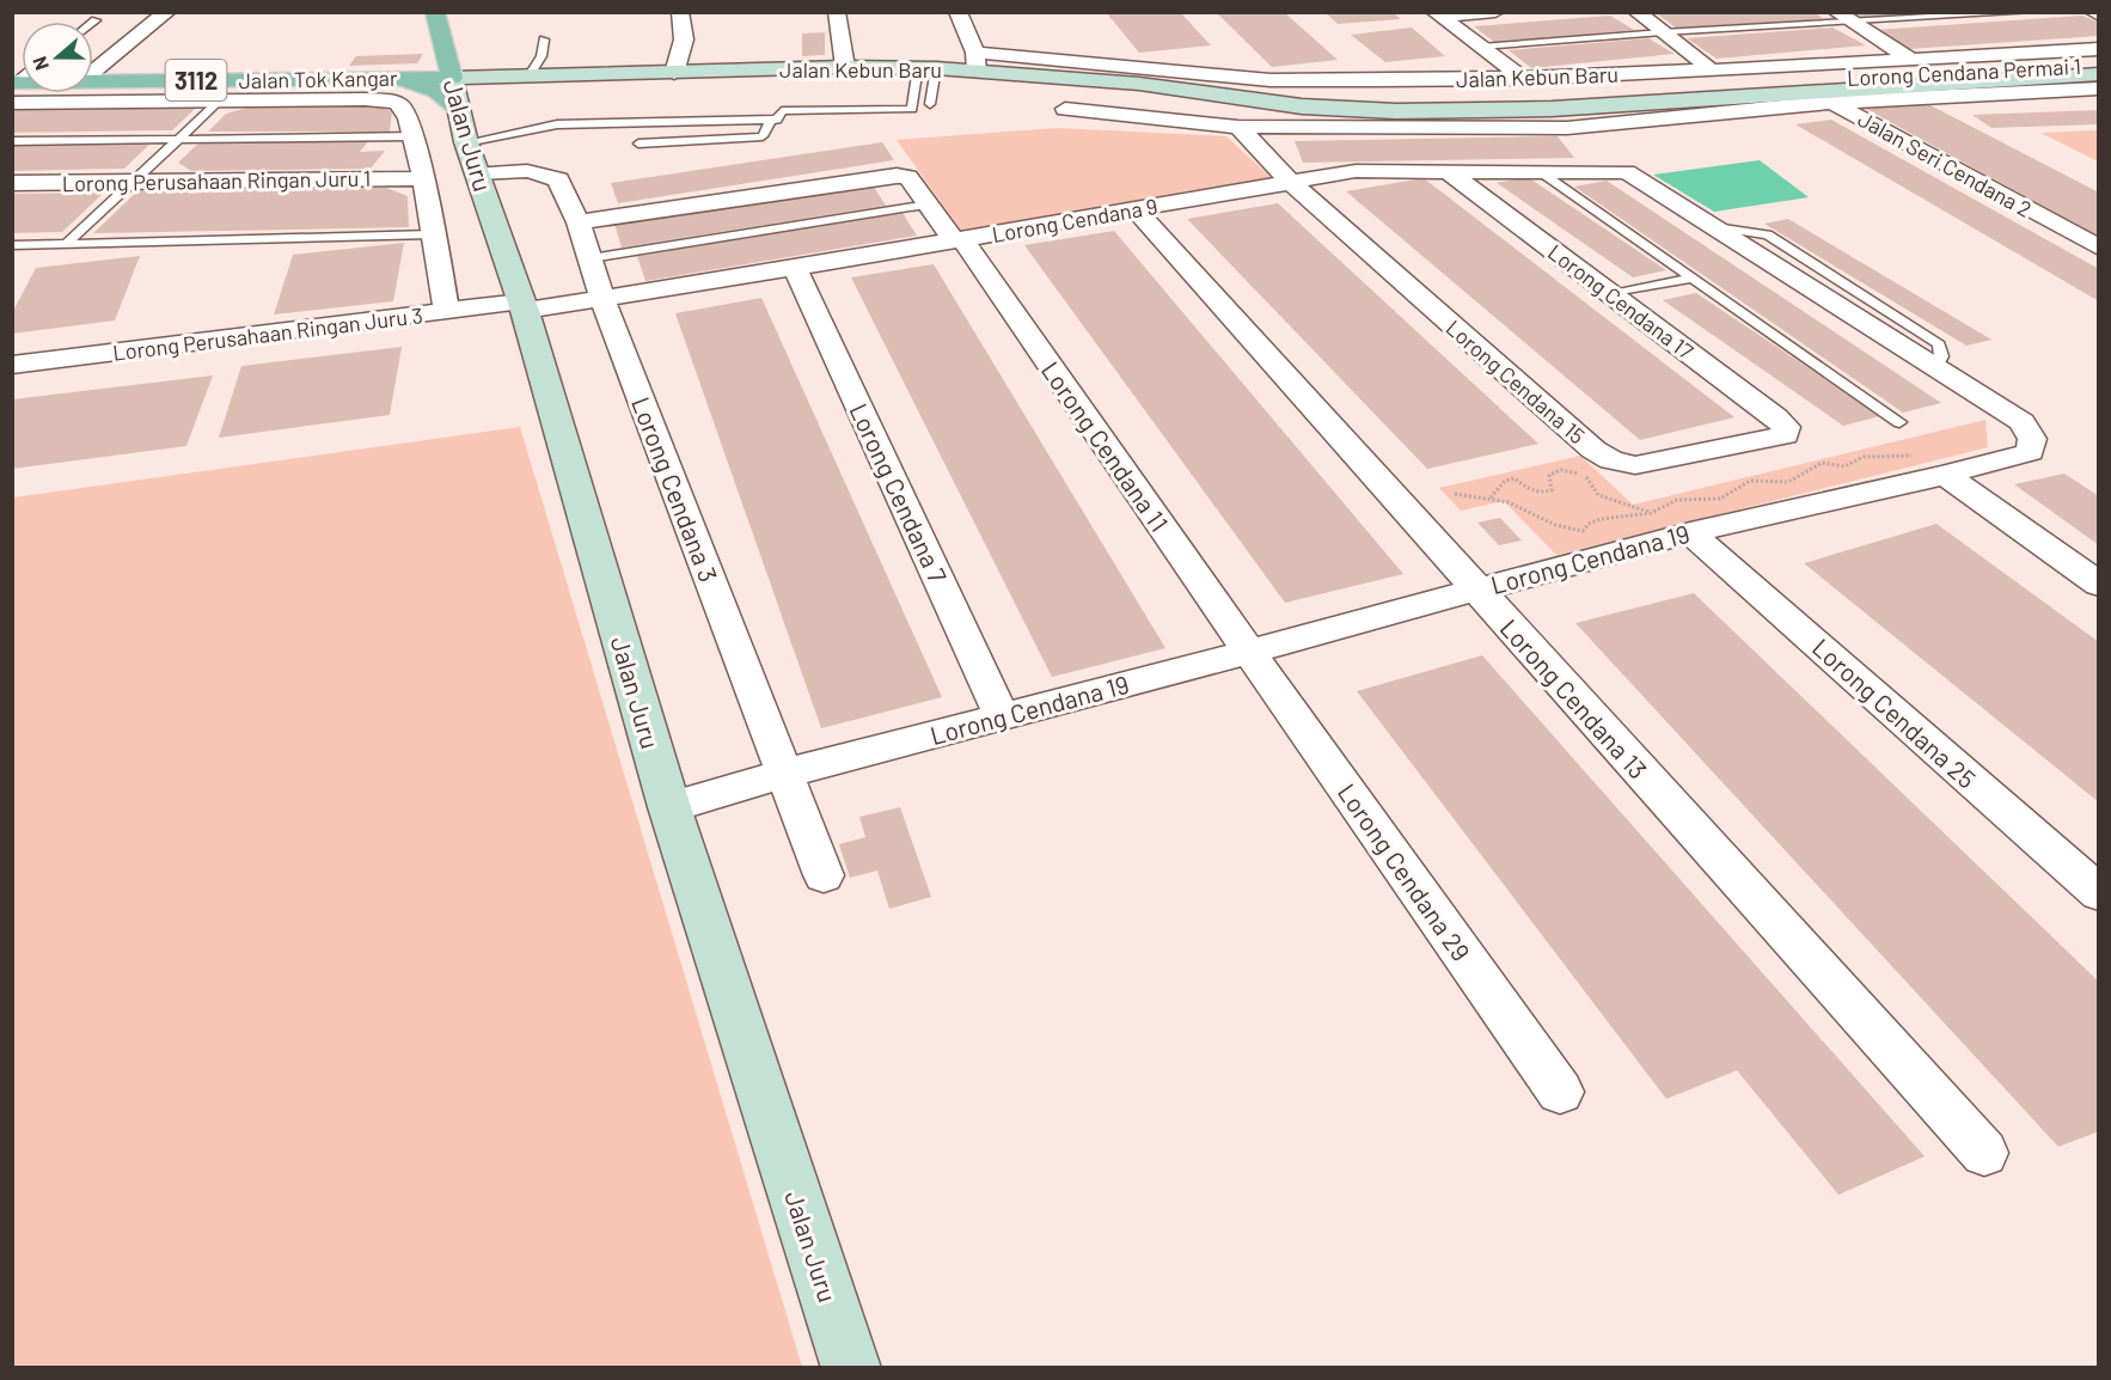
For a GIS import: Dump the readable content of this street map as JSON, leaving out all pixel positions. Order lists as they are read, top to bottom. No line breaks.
{"streets":{"main road":["Jalan Tok Kangar","3112","Jalan Juru"],"street":["Jalan Kebun Baru","Lorong Cendana Permai 1","Jalan Seri Cendana 2","Lorong Perusahaan Ringan Juru 1","Lorong Cendana 9","Lorong Cendana 17","Lorong Perusahaan Ringan Juru 3","Lorong Cendana 15","Lorong Cendana 11","Lorong Cendana 3","Lorong Cendana 7","Lorong Cendana 19","Lorong Cendana 13","Lorong Cendana 25","Lorong Cendana 29"]},"crossings":[["Jalan Kebun Baru","Jalan Tok Kangar"],["Jalan Kebun Baru","Jalan Juru"],["Jalan Kebun Baru","Jalan Seri Cendana 2"],["Jalan Kebun Baru","Lorong Cendana 19"],["Lorong Cendana Permai 1","Jalan Seri Cendana 2"],["Lorong Cendana Permai 1","Lorong Cendana 15"],["Lorong Cendana Permai 1","Lorong Cendana 19"],["Jalan Tok Kangar","Jalan Juru"],["Jalan Juru","Lorong Cendana 9"],["Jalan Juru","Lorong Perusahaan Ringan Juru 3"],["Jalan Juru","Lorong Cendana 3"],["Jalan Juru","Lorong Cendana 19"],["Lorong Cendana 9","Lorong Cendana 17"],["Lorong Cendana 9","Lorong Perusahaan Ringan Juru 3"],["Lorong Cendana 9","Lorong Cendana 15"],["Lorong Cendana 9","Lorong Cendana 11"],["Lorong Cendana 9","Lorong Cendana 3"],["Lorong Cendana 9","Lorong Cendana 7"],["Lorong Cendana 9","Lorong Cendana 19"],["Lorong Cendana 9","Lorong Cendana 13"],["Lorong Cendana 17","Lorong Cendana 15"],["Lorong Cendana 11","Lorong Cendana 3"],["Lorong Cendana 11","Lorong Cendana 19"],["Lorong Cendana 11","Lorong Cendana 29"],["Lorong Cendana 3","Lorong Cendana 19"],["Lorong Cendana 7","Lorong Cendana 19"],["Lorong Cendana 19","Lorong Cendana 13"],["Lorong Cendana 19","Lorong Cendana 25"],["Lorong Cendana 19","Lorong Cendana 29"]],"north":"left"}
